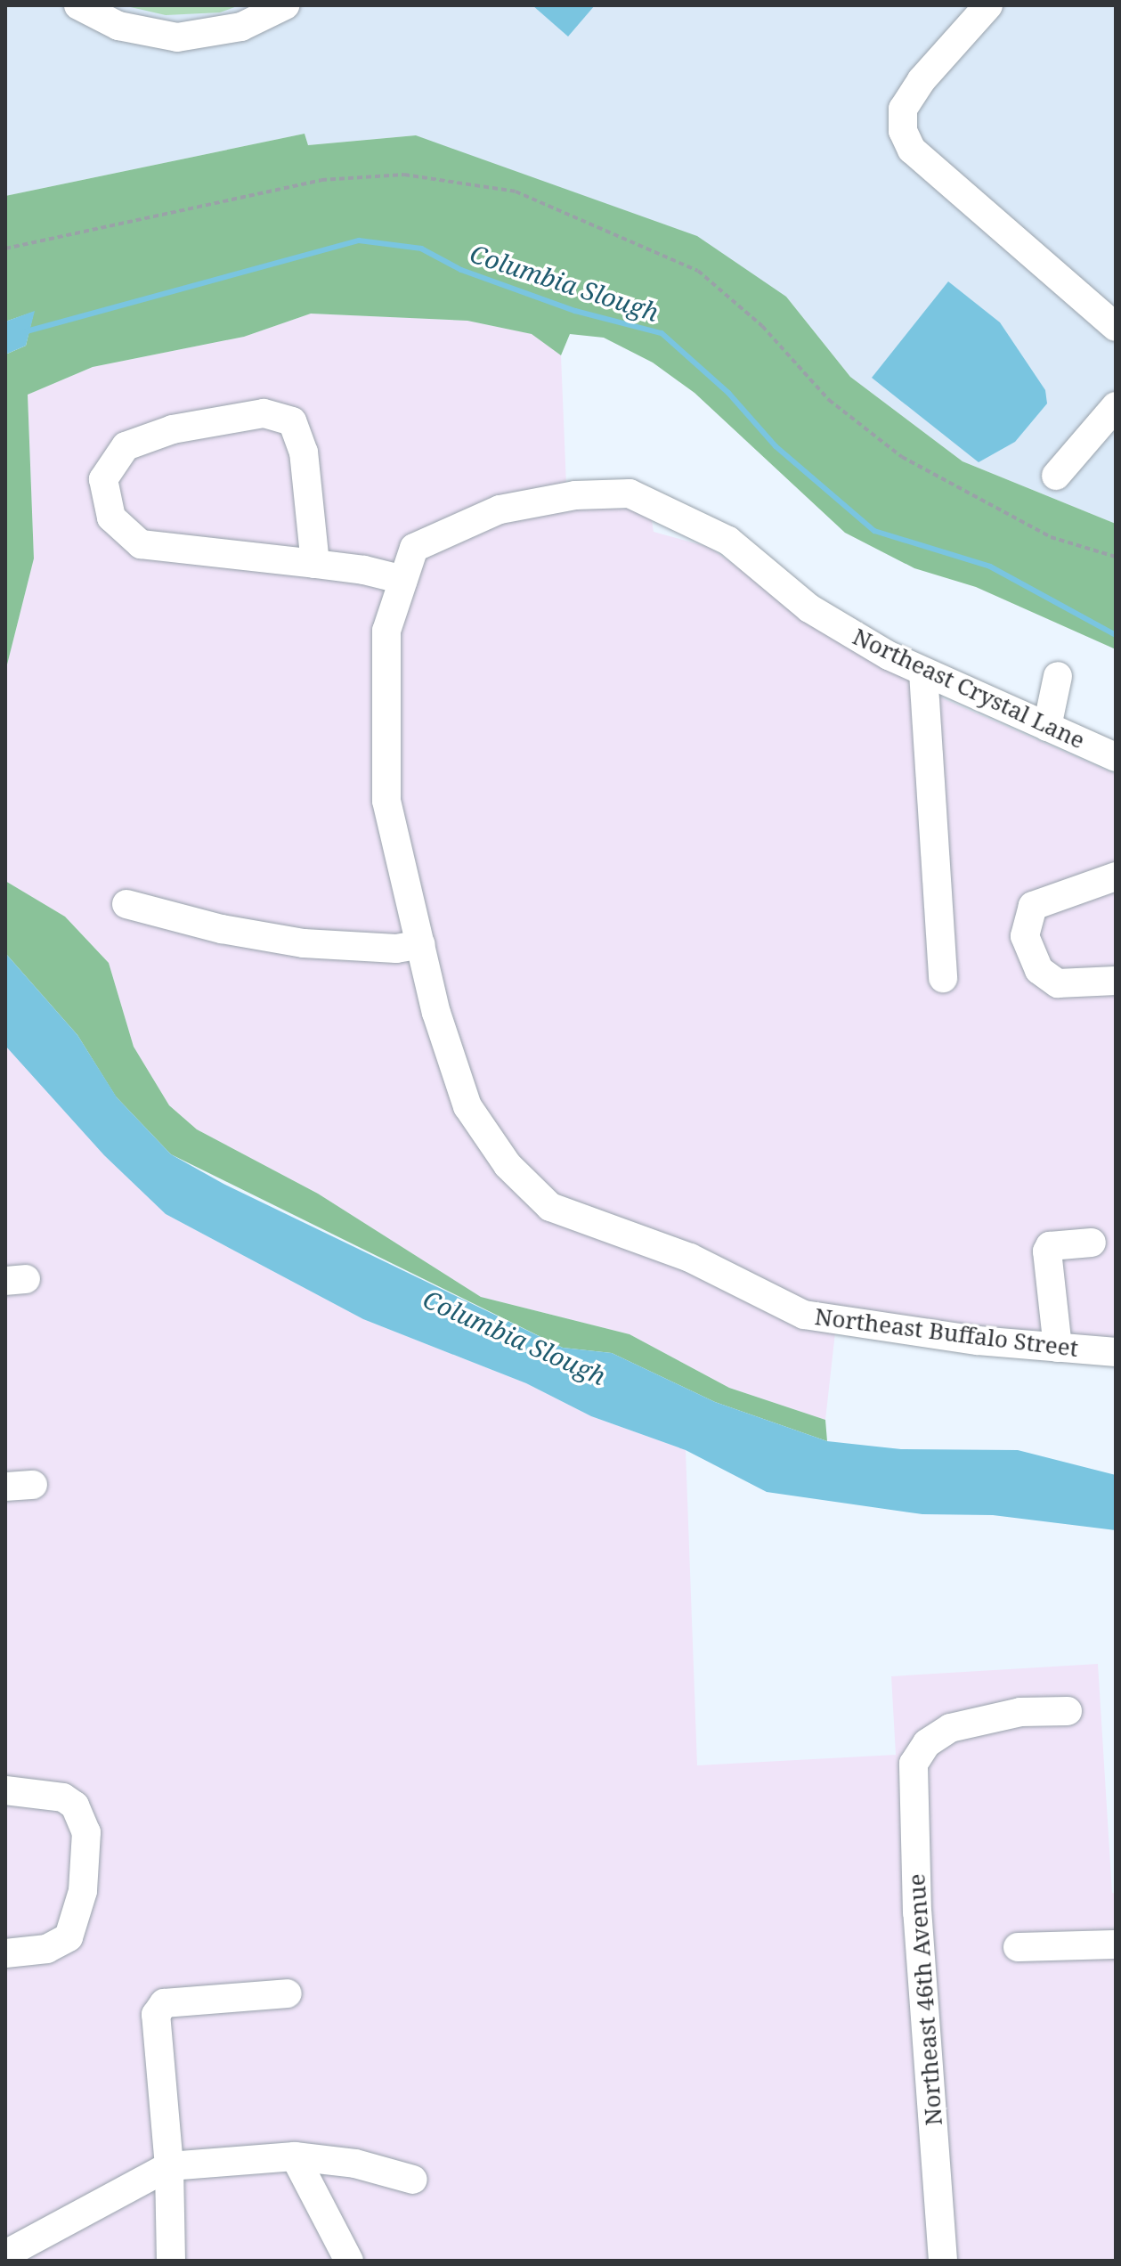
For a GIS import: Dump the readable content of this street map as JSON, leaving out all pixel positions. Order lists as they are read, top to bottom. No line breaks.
{"streets":{"street":["Northeast Crystal Lane","Northeast Buffalo Street","Northeast 46th Avenue"]},"crossings":[["Northeast Crystal Lane","Northeast Buffalo Street"]],"water":["Columbia Slough"]}
